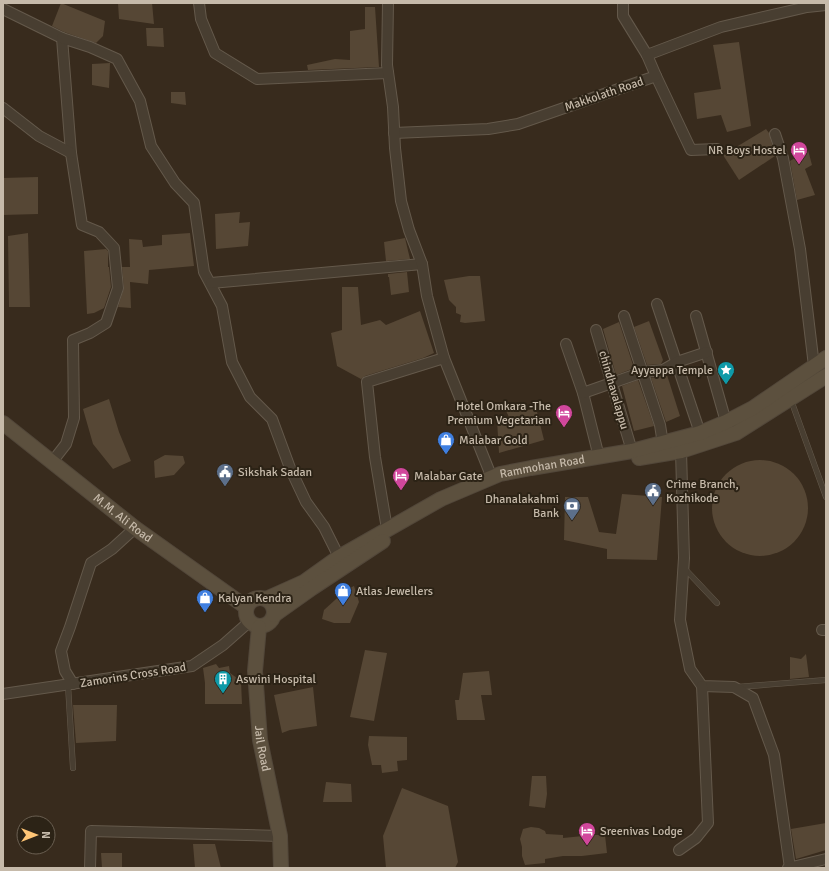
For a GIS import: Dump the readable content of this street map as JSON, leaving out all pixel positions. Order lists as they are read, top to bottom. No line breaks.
{"streets":{"main road":["Rammohan Road","M.M. Ali Road","Jail Road"],"street":["Makkolath Road","chindhavalappu","Zamorins Cross Road"]},"crossings":[["chindhavalappu","Rammohan Road"],["Rammohan Road","M.M. Ali Road"],["Rammohan Road","Zamorins Cross Road"],["Rammohan Road","Jail Road"],["M.M. Ali Road","Zamorins Cross Road"],["M.M. Ali Road","Jail Road"],["Zamorins Cross Road","Jail Road"]],"places":{"hotel":["NR Boys Hostel","Hotel Omkara -The Premium Vegetarian","Malabar Gate","Sreenivas Lodge"],"place":["Ayyappa Temple"],"shop":["Malabar Gold","Atlas Jewellers","Kalyan Kendra"],"public building":["Sikshak Sadan","Crime Branch, Kozhikode"],"bank":["Dhanalakahmi Bank"],"building":["Aswini Hospital"]},"north":"right"}
